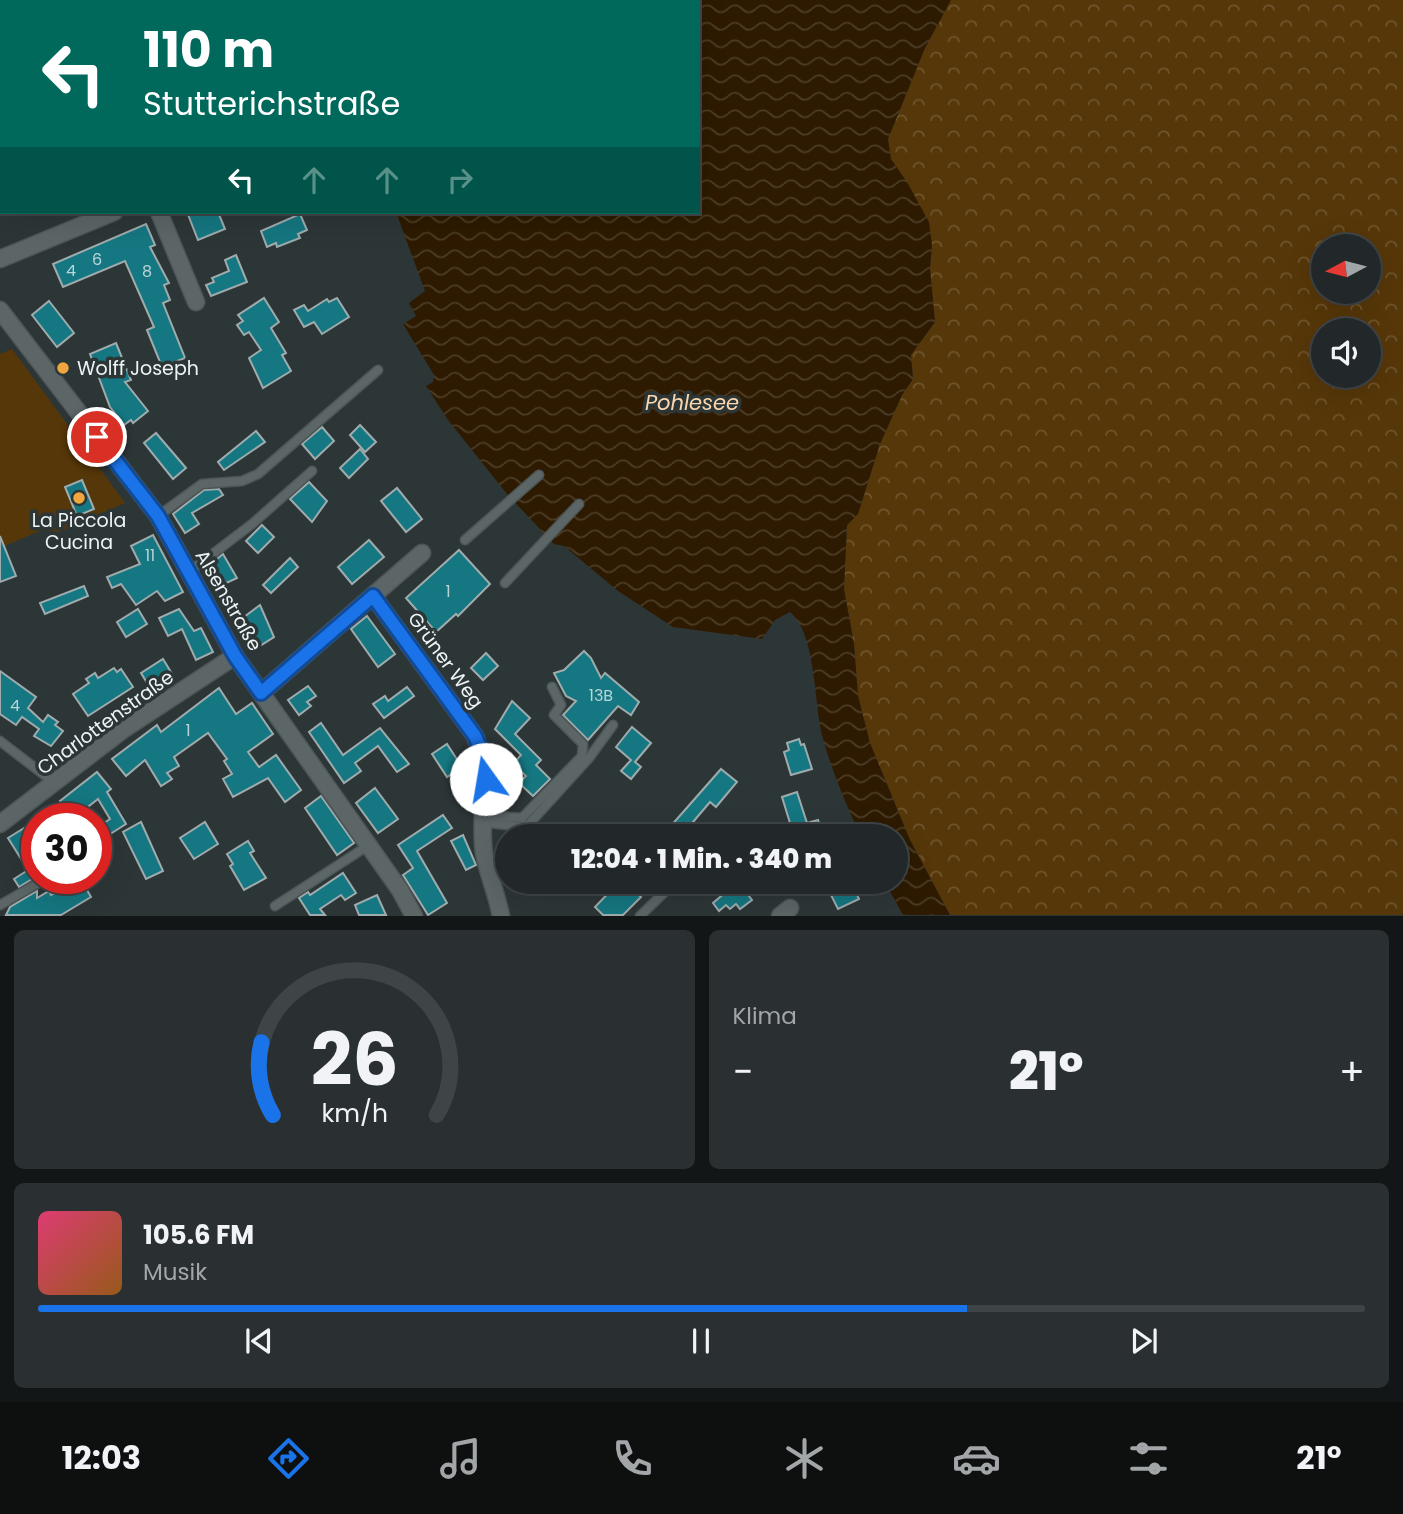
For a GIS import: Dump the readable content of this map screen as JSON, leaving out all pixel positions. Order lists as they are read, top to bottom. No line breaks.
{"streets":{"street":["Alsenstraße","Grüner Weg","Charlottenstraße"]},"crossings":[["Alsenstraße","Charlottenstraße"]],"water":["Pohlesee"],"places":["Wolff Joseph","La Piccola Cucina"],"house_numbers":["6","4","8","11","1","13B","4","1"],"north":"left","page":{"turn":["110 m","Stutterichstraße"],"limit":"30","trip":"12:04 · 1 Min. · 340 m","tile":"Klima","heat":["−","21°","+"],"song":["105.6 FM","Musik"],"tabs":["12:03","21°"],"gauge":["26","km/h"]}}
